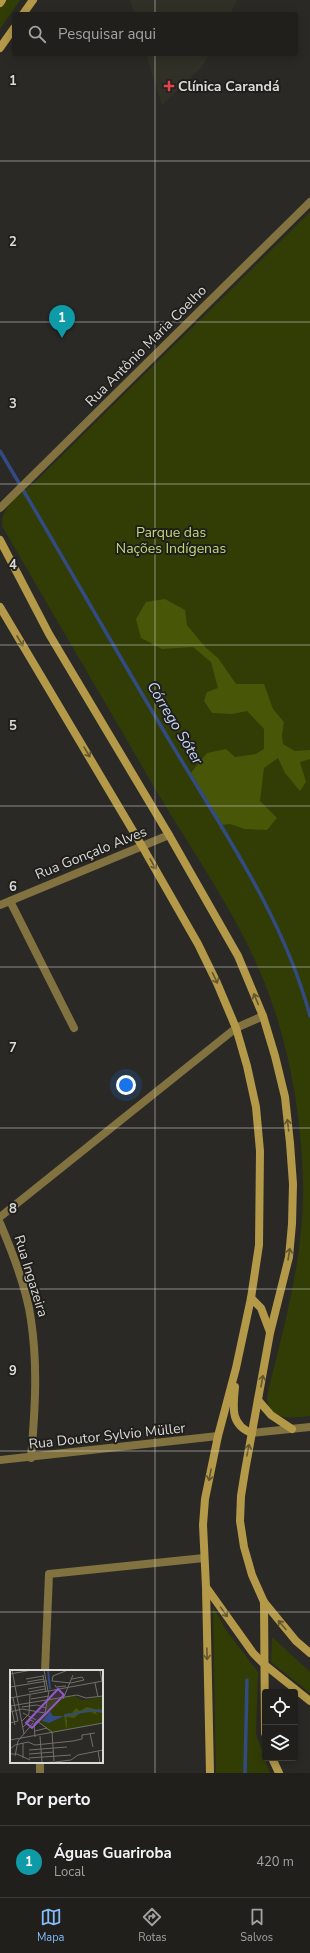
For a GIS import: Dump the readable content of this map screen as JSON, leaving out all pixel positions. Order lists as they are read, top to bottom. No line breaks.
{"streets":{"street":["Rua Antônio Maria Coelho","Rua Gonçalo Alves","Rua Ingazeira","Rua Doutor Sylvio Müller"]},"crossings":[["Rua Ingazeira","Rua Doutor Sylvio Müller"]],"water":["Córrego Sóter"],"parks":["Parque das Nações Indígenas"],"places":{"health":["Clínica Carandá"]},"page":{"search":"Pesquisar aqui","pins":"1","heading":"Por perto","list":[{"mark":"1","name":"Águas Guariroba","note":"Local","value":"420 m"}],"nav":["Mapa","Rotas","Salvos"]},"grid":{"rows":["1","2","3","4","5","6","7","8","9"]}}
